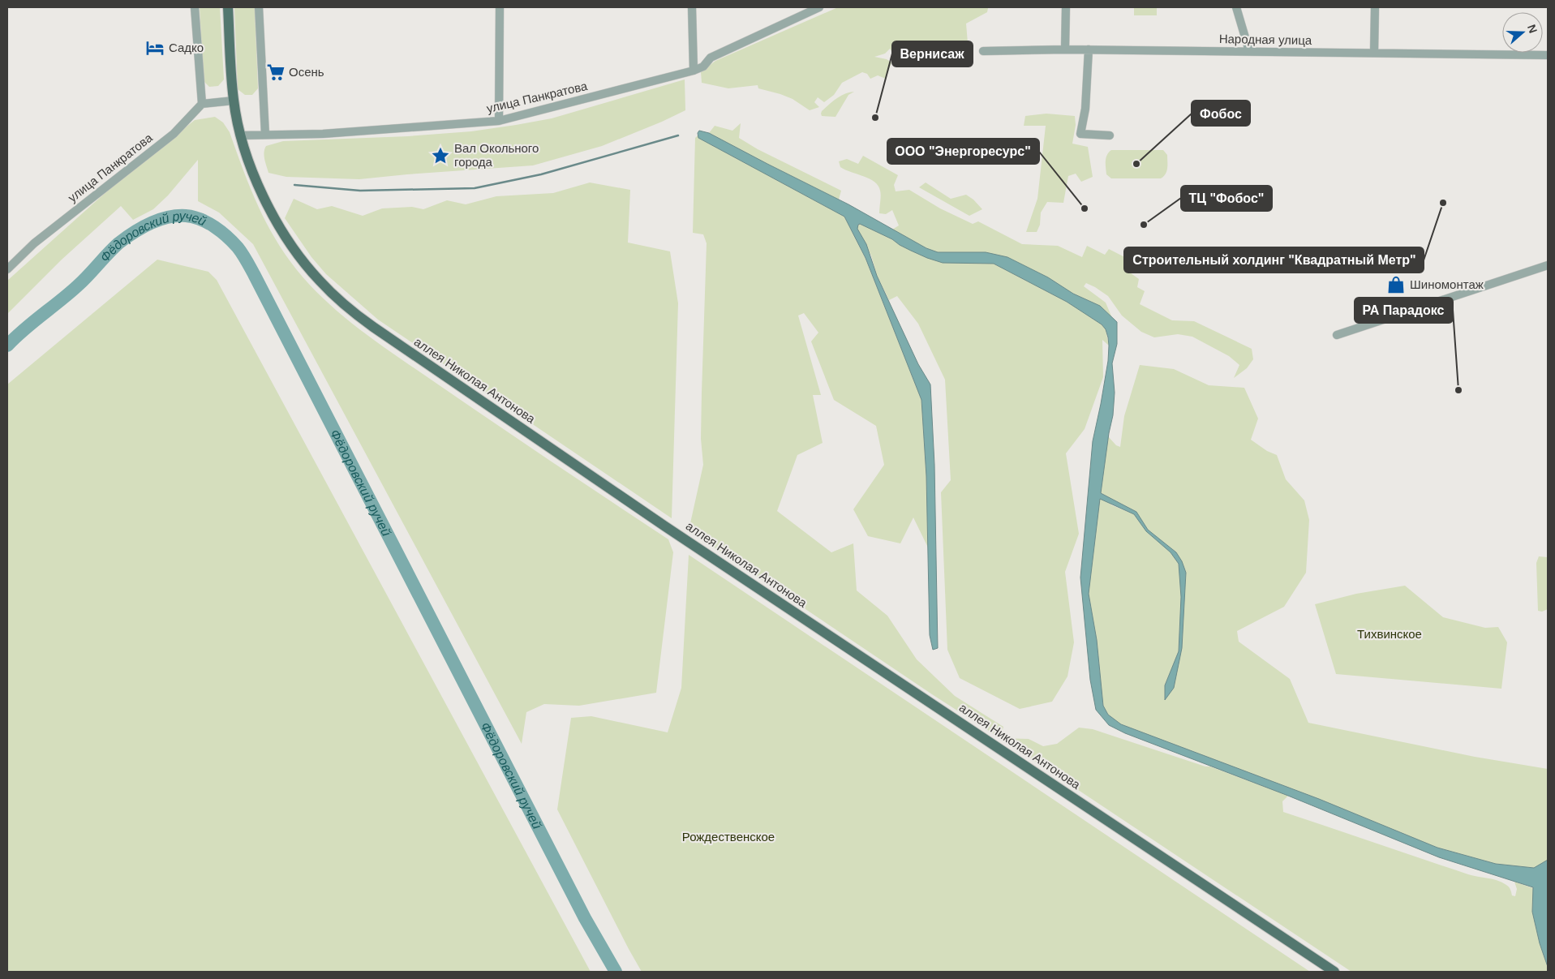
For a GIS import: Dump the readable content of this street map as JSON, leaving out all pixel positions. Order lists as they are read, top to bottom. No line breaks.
{"streets":{"main road":["аллея Николая Антонова"],"street":["Народная улица","улица Панкратова"]},"crossings":[["улица Панкратова","аллея Николая Антонова"]],"water":["Фёдоровский ручей"],"parks":["Тихвинское","Рождественское"],"places":{"hotel":["Садко"],"supermarket":["Осень"],"other":["Вернисаж","Фобос","Строительный холдинг \"Квадратный Метр\"","ООО \"Энергоресурс\"","ТЦ \"Фобос\"","РА Парадокс"],"place":["Вал Окольного города"],"shop":["Шиномонтаж"]},"north":"right"}
